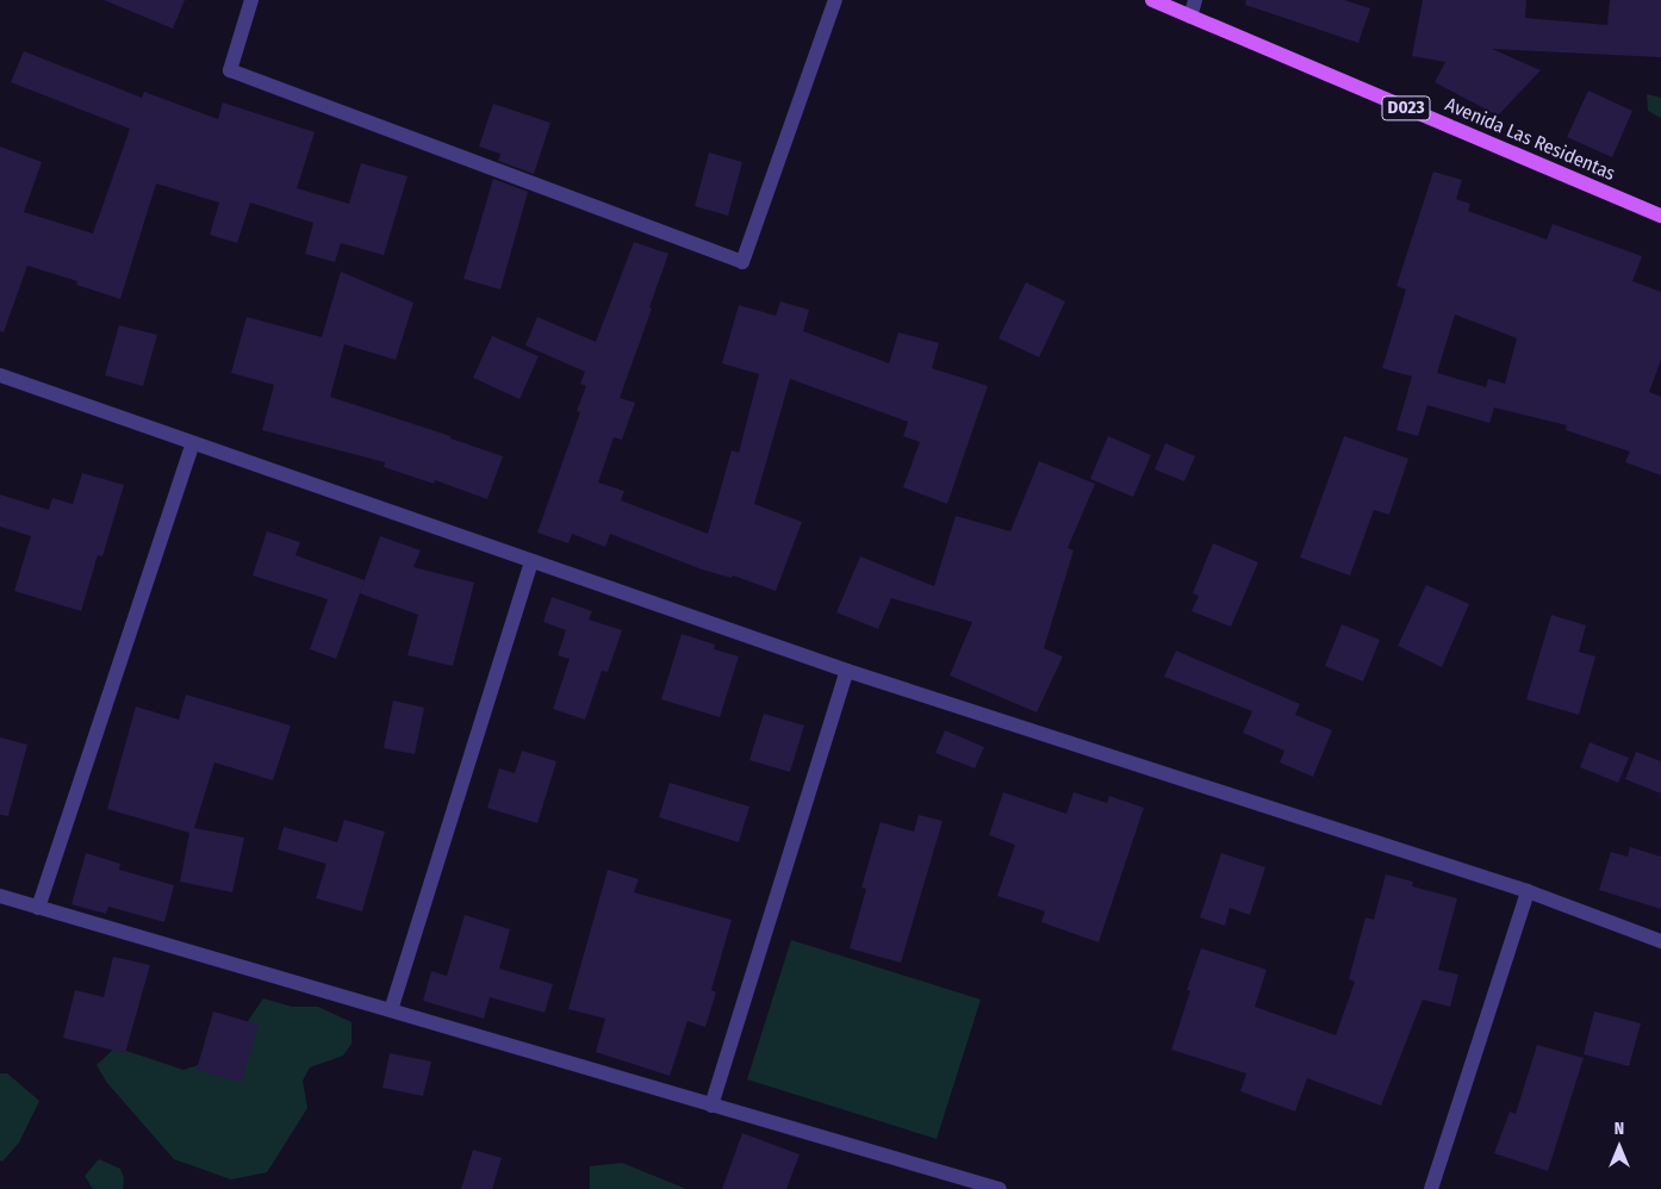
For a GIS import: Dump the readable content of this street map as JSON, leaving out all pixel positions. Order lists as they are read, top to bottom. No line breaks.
{"streets":{"main road":["D023","Avenida Las Residentas"]},"north":"top"}
